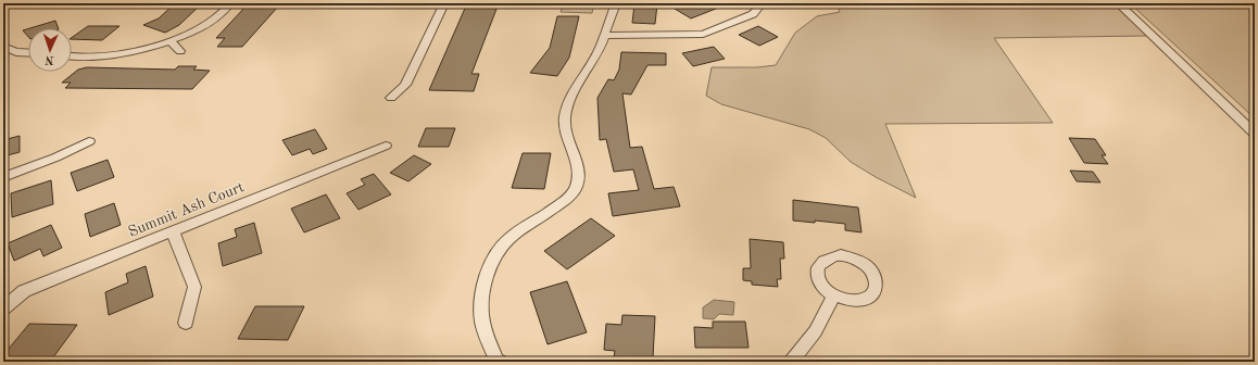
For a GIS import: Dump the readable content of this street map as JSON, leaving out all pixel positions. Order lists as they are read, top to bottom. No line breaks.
{"streets":{"street":["Summit Ash Court"]},"north":"bottom"}
